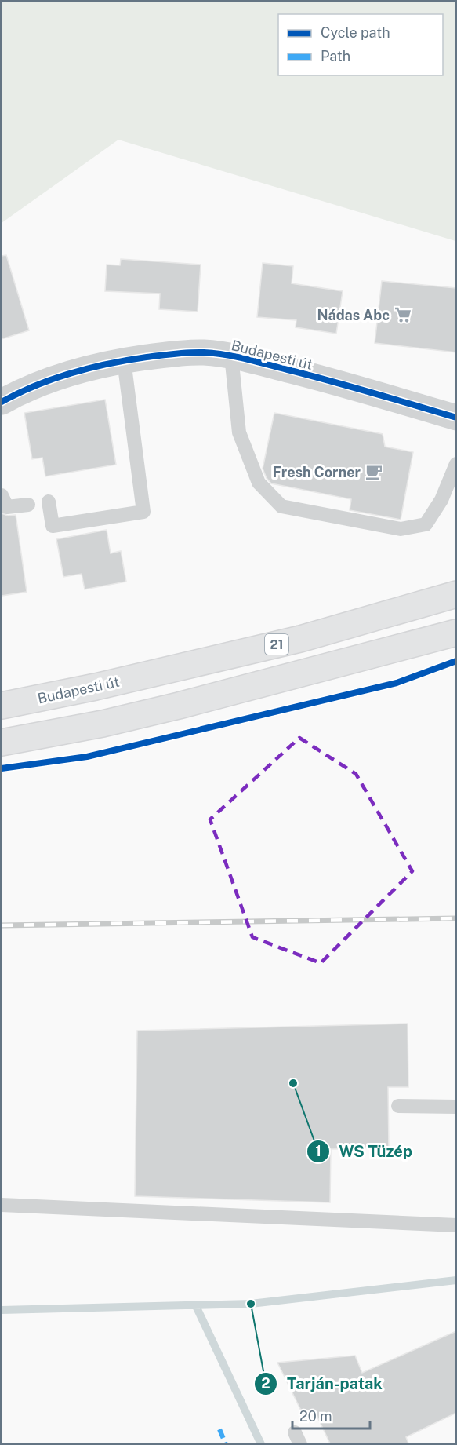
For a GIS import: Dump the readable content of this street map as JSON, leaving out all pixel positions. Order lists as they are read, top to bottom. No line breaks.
{"streets":{"main road":["Budapesti út","21"]},"places":{"supermarket":["Nádas Abc"],"cafe":["Fresh Corner"],"other":["WS Tüzép","Tarján-patak"]},"legend":["Cycle path","Path"],"scale_bar":"20 m"}
